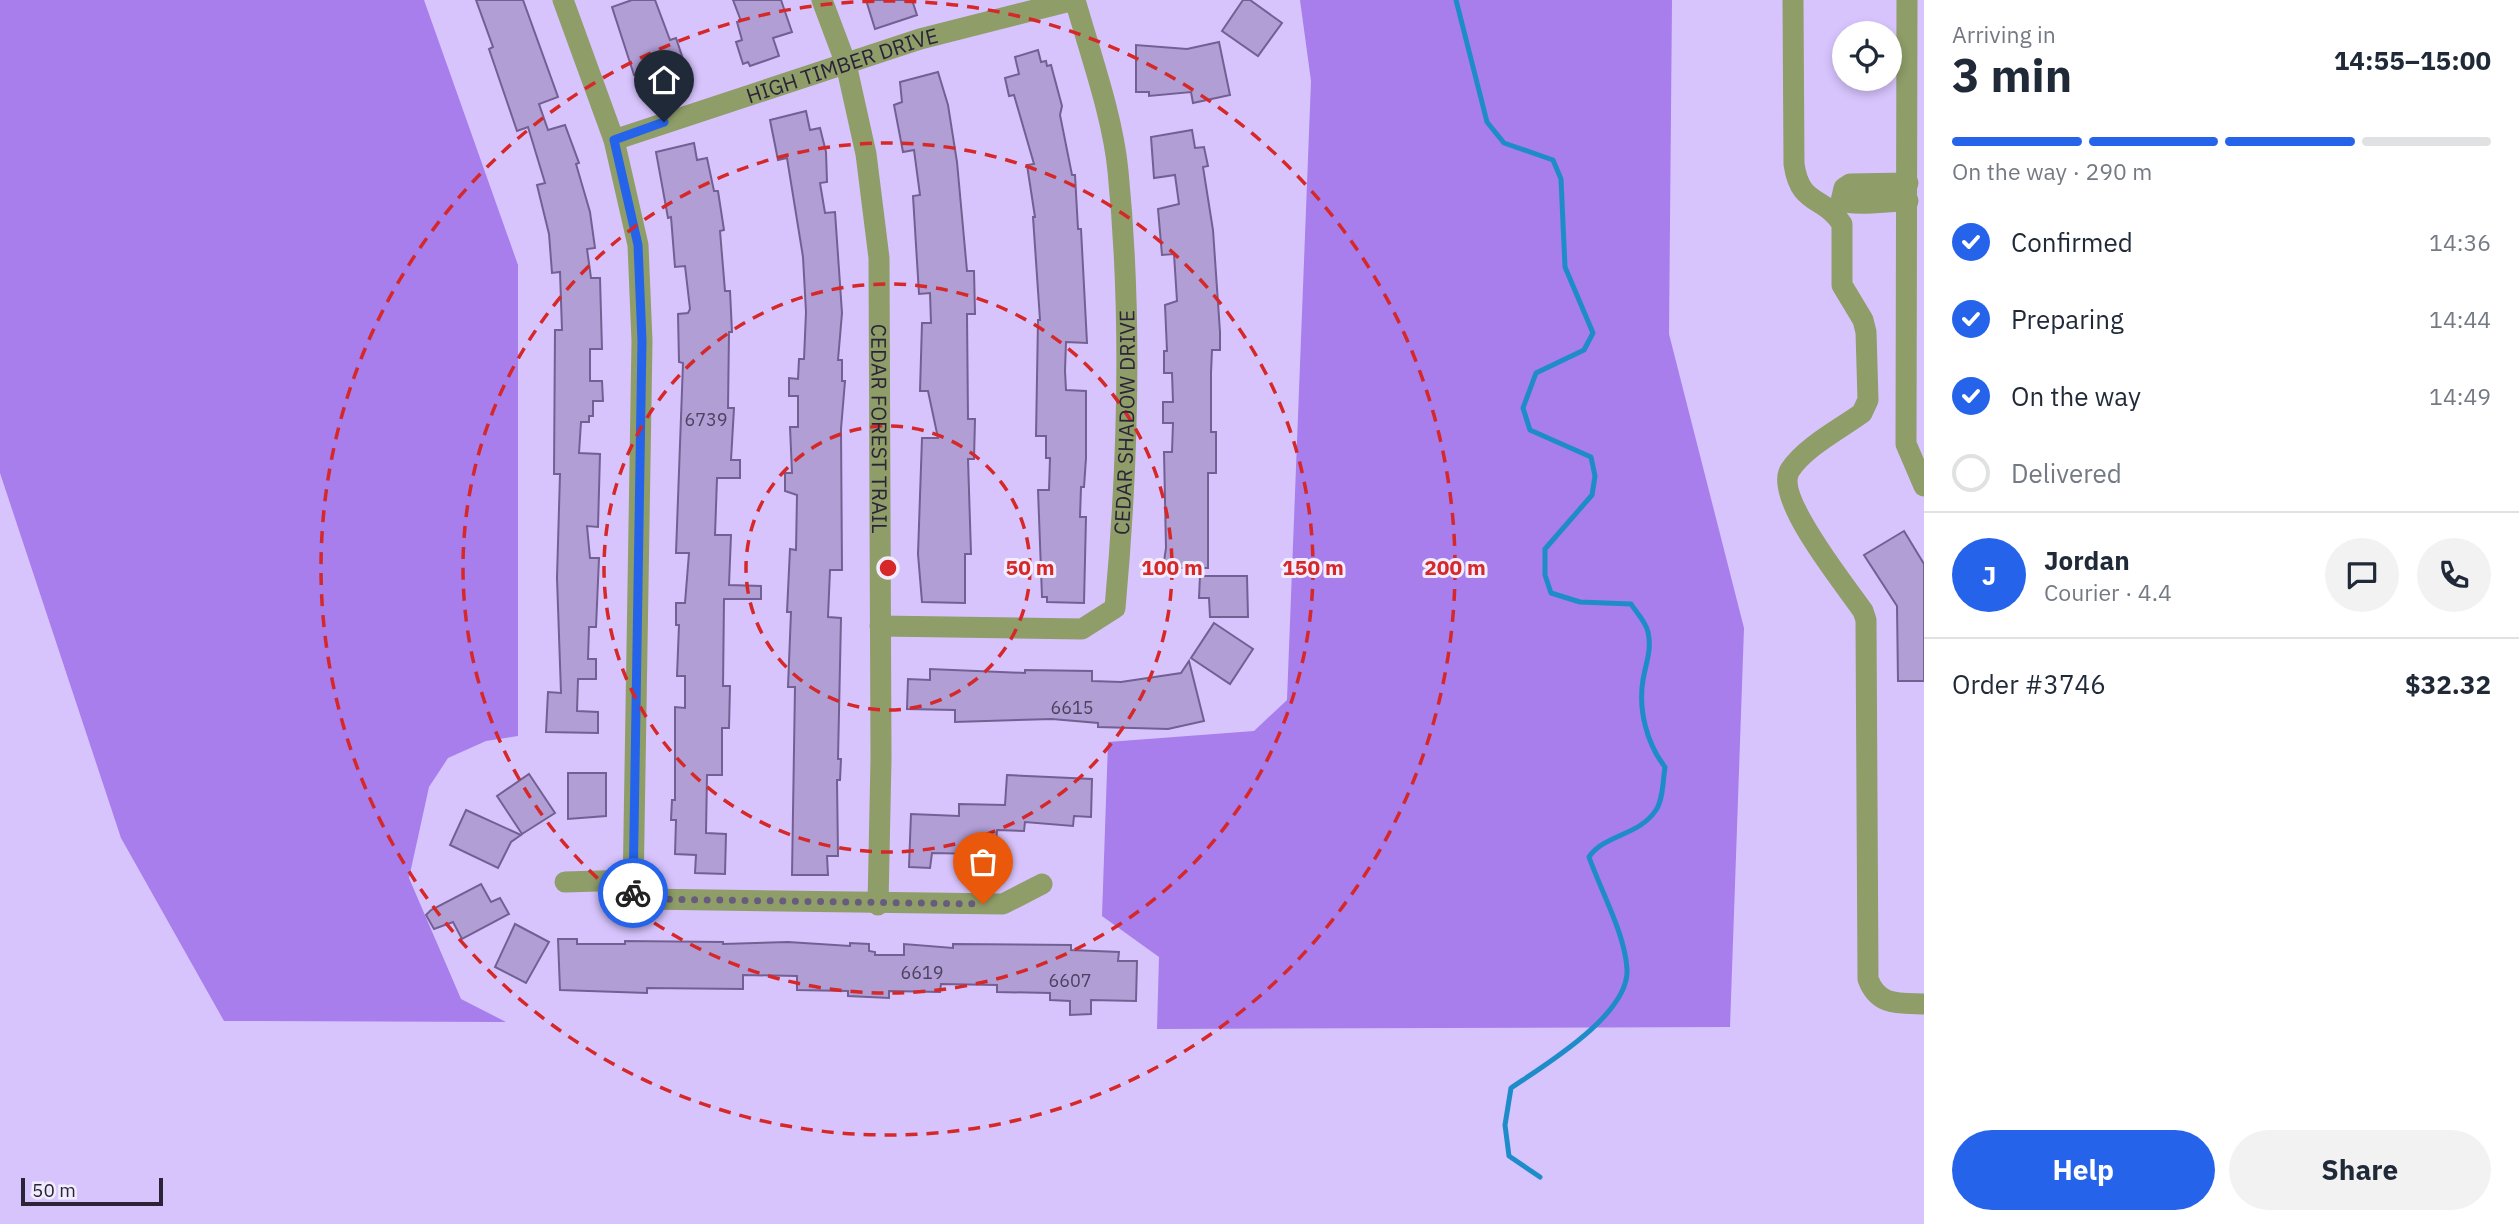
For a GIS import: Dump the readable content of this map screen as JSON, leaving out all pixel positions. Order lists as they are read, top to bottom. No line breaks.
{"streets":{"street":["HIGH TIMBER DRIVE","CEDAR SHADOW DRIVE","CEDAR FOREST TRAIL"]},"crossings":[["HIGH TIMBER DRIVE","CEDAR SHADOW DRIVE"],["HIGH TIMBER DRIVE","CEDAR FOREST TRAIL"],["CEDAR SHADOW DRIVE","CEDAR FOREST TRAIL"]],"house_numbers":["6739","6615","6619","6607"],"scale_bar":"50 m","page":{"heading":["3 min","Arriving in","14:55–15:00"],"panel":["Jordan","Courier · 4.4","Order #3746","$32.32"],"bar":"On the way · 290 m","list":[["Confirmed","14:36"],["Preparing","14:44"],["On the way","14:49"],"Delivered"],"round":"J","buttons":["Help","Share"],"scale":"50 m"},"rings":["50 m","100 m","150 m","200 m"]}
